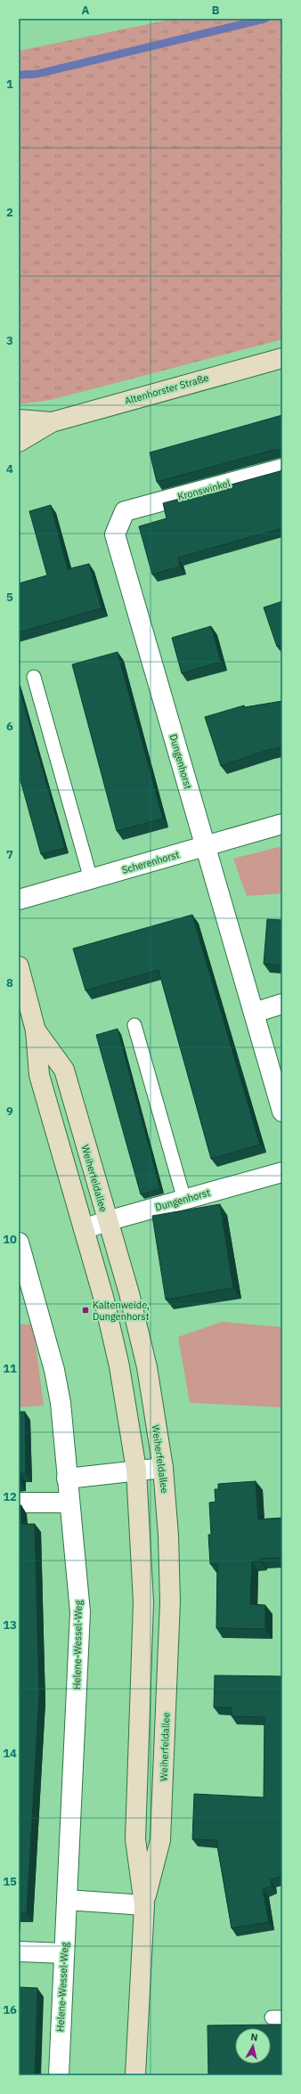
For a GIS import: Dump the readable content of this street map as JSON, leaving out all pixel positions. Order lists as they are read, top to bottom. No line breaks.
{"streets":{"main road":["Altenhorster Straße","Weiherfeldallee"],"street":["Kronswinkel","Dungenhorst","Scherenhorst","Helene-Wessel-Weg"]},"crossings":[["Kronswinkel","Dungenhorst"],["Dungenhorst","Scherenhorst"],["Dungenhorst","Weiherfeldallee"]],"places":{"transit":["Kaltenweide, Dungenhorst"]},"north":"top","grid":{"columns":["A","B"],"rows":["1","2","3","4","5","6","7","8","9","10","11","12","13","14","15","16"]}}
